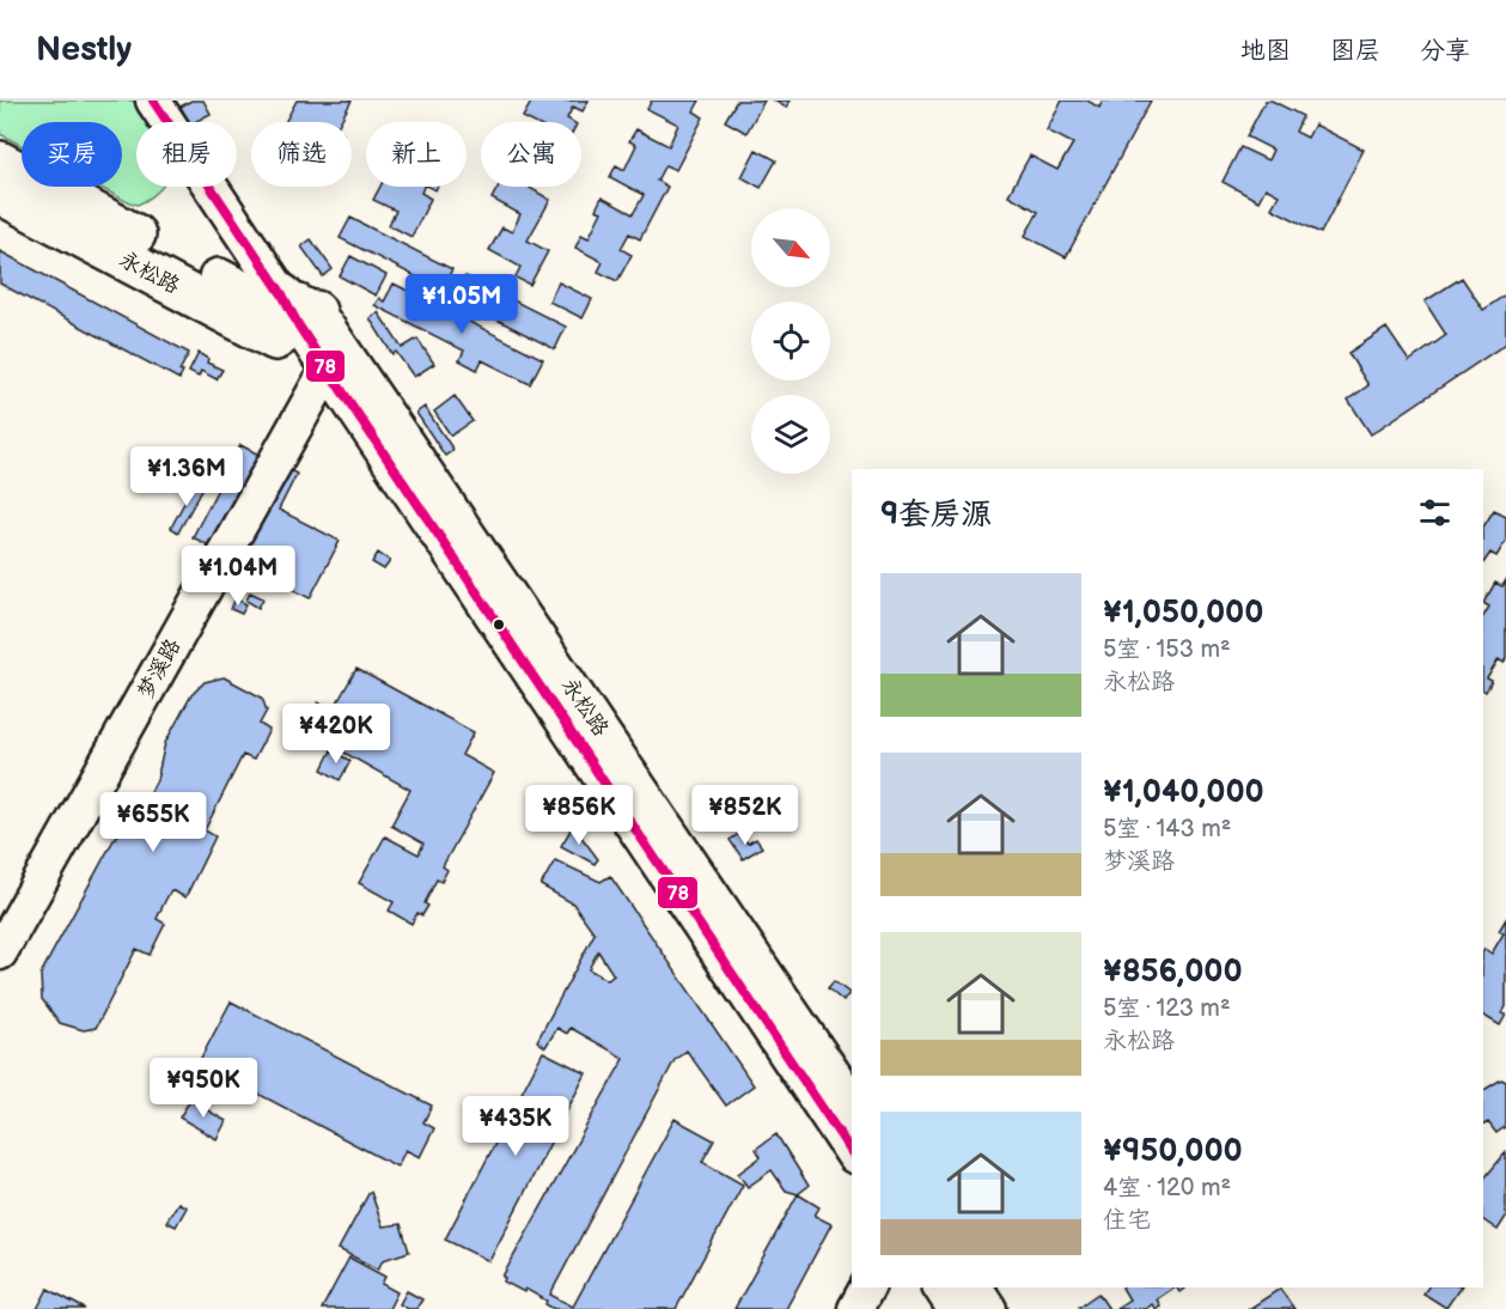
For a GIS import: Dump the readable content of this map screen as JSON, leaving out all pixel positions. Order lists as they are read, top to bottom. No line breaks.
{"streets":{"main road":["永松路"],"street":["梦溪路"]},"crossings":[["永松路","梦溪路"]],"lines":["transit line 78"],"north":"bottom right","page":{"header":"Nestly","nav":["地图","图层","分享"],"chip":["买房","租房","筛选","新上","公寓"],"price":["¥1.05M","¥1.36M","¥1.04M","¥420K","¥856K","¥852K","¥655K","¥950K","¥435K"],"heading":"9套房源","list":[{"name":"¥1,050,000","note":"5室 · 153 m² · 永松路"},{"name":"¥1,040,000","note":"5室 · 143 m² · 梦溪路"},{"name":"¥856,000","note":"5室 · 123 m² · 永松路"},{"name":"¥950,000","note":"4室 · 120 m² · 住宅"}]}}
